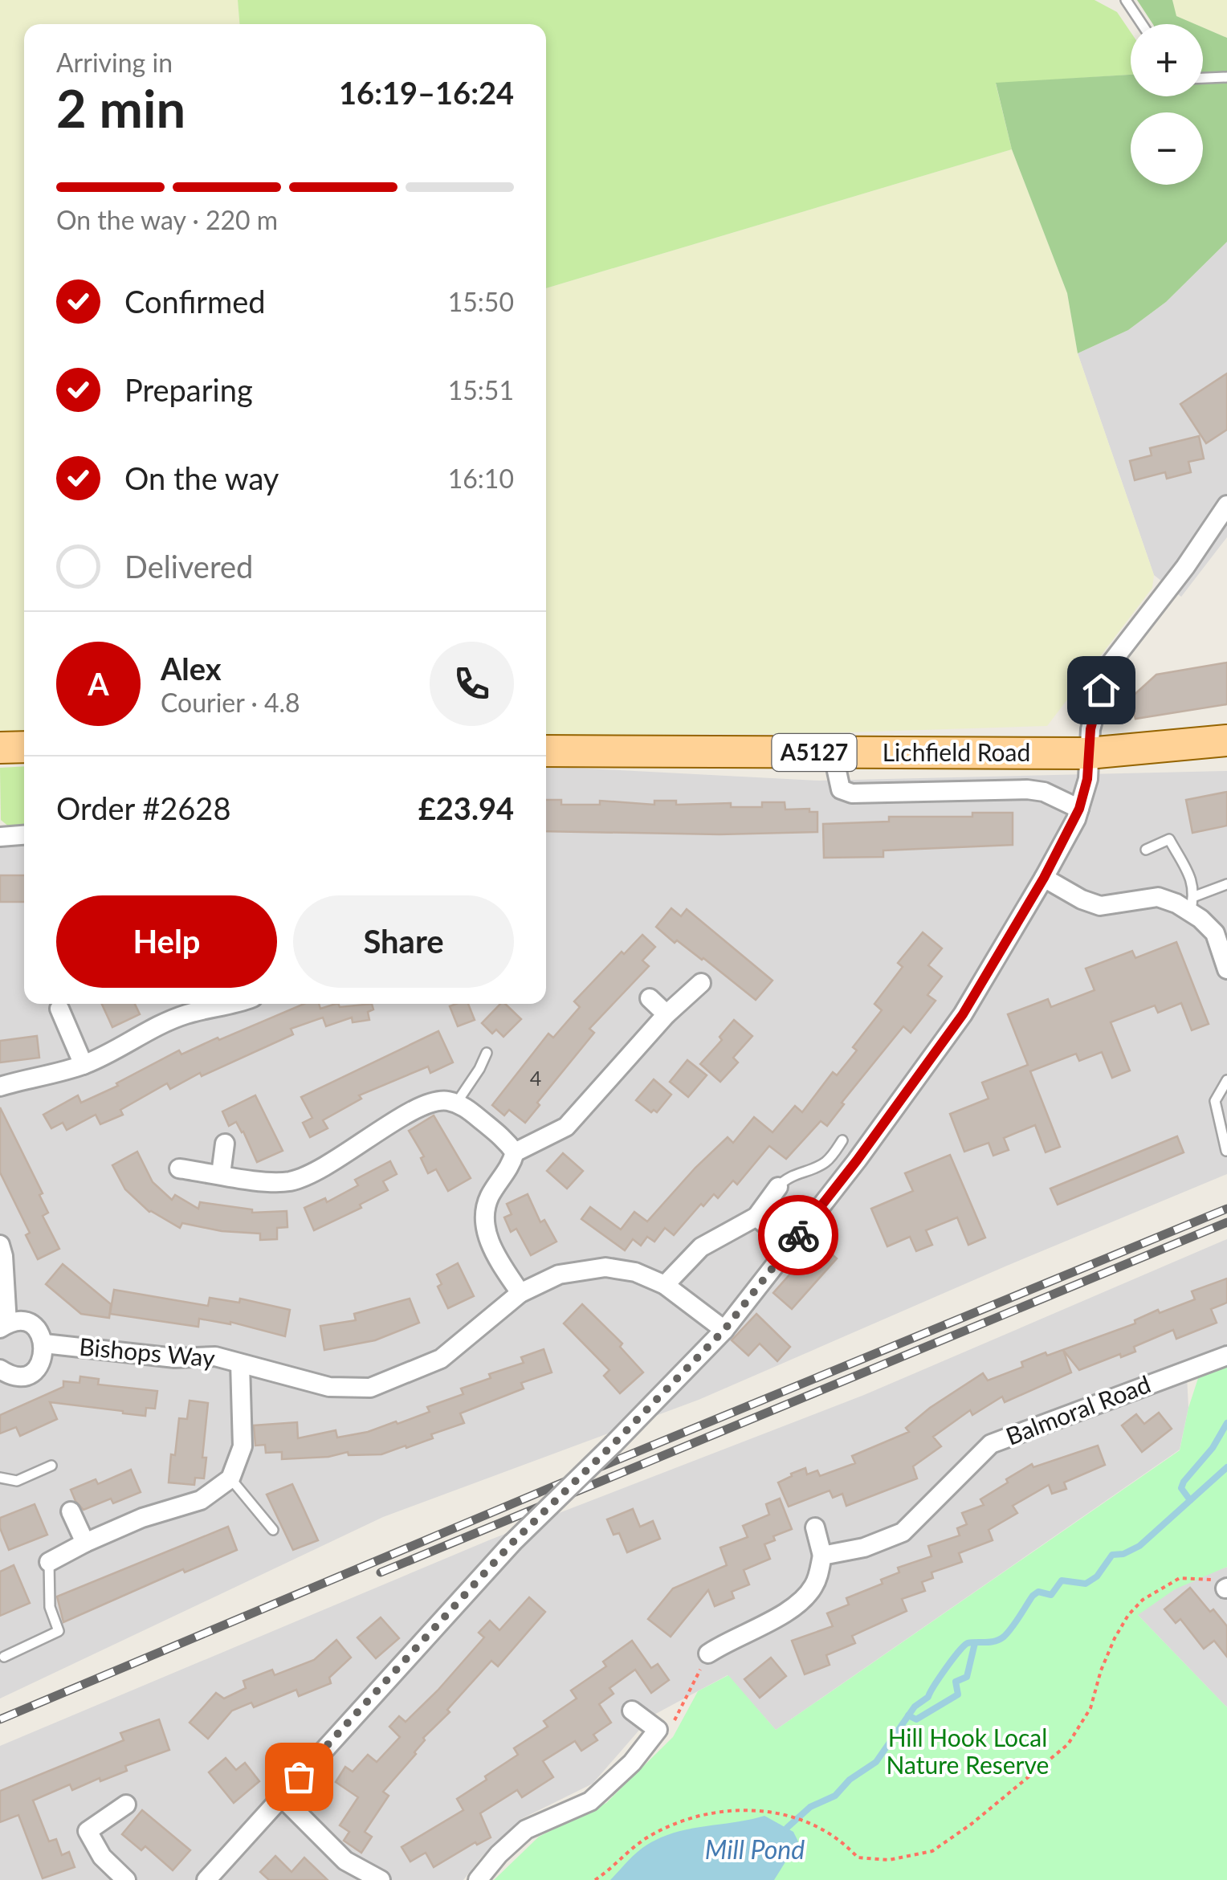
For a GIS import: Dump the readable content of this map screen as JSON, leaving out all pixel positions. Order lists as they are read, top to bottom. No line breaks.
{"streets":{"main road":["A5127","Lichfield Road"],"street":["Bishops Way","Balmoral Road"]},"water":["Mill Pond"],"parks":["Hill Hook Local Nature Reserve"],"house_numbers":["4"],"page":{"map_buttons":["+","−"],"heading":["2 min","Arriving in","16:19–16:24"],"panel":["Alex","Courier · 4.8","Order #2628","£23.94"],"bar":"On the way · 220 m","list":[["Confirmed","15:50"],["Preparing","15:51"],["On the way","16:10"],"Delivered"],"round":"A","buttons":["Help","Share"]}}
